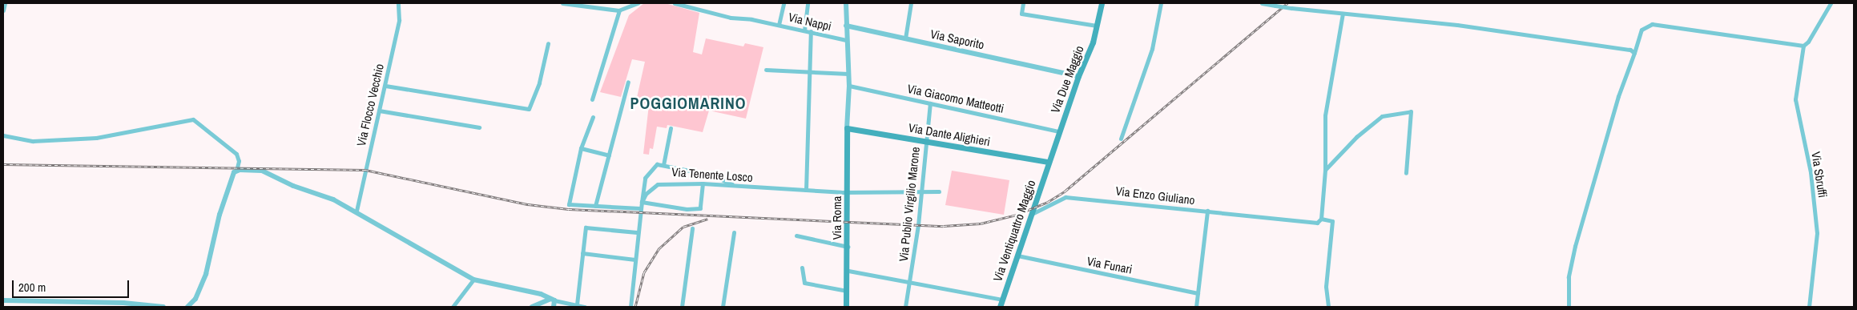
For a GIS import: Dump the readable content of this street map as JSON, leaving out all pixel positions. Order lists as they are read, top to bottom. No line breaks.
{"streets":{"main road":["Via Due Maggio","Via Dante Alighieri","Via Roma","Via Ventiquattro Maggio"],"street":["Via Nappi","Via Saporito","Via Giacomo Matteotti","Via Flocco Vecchio","Via Tenente Losco","Via Sbruffi","Via Enzo Giuliano","Via Publio Virgilio Marone","Via Funari"]},"crossings":[["Via Saporito","Via Due Maggio"],["Via Due Maggio","Via Giacomo Matteotti"],["Via Due Maggio","Via Dante Alighieri"],["Via Due Maggio","Via Ventiquattro Maggio"],["Via Giacomo Matteotti","Via Publio Virgilio Marone"],["Via Dante Alighieri","Via Publio Virgilio Marone"],["Via Dante Alighieri","Via Roma"],["Via Dante Alighieri","Via Ventiquattro Maggio"],["Via Tenente Losco","Via Publio Virgilio Marone"],["Via Tenente Losco","Via Roma"],["Via Enzo Giuliano","Via Ventiquattro Maggio"],["Via Enzo Giuliano","Via Funari"],["Via Ventiquattro Maggio","Via Funari"]],"districts":["POGGIOMARINO"],"scale_bar":"200 m"}
